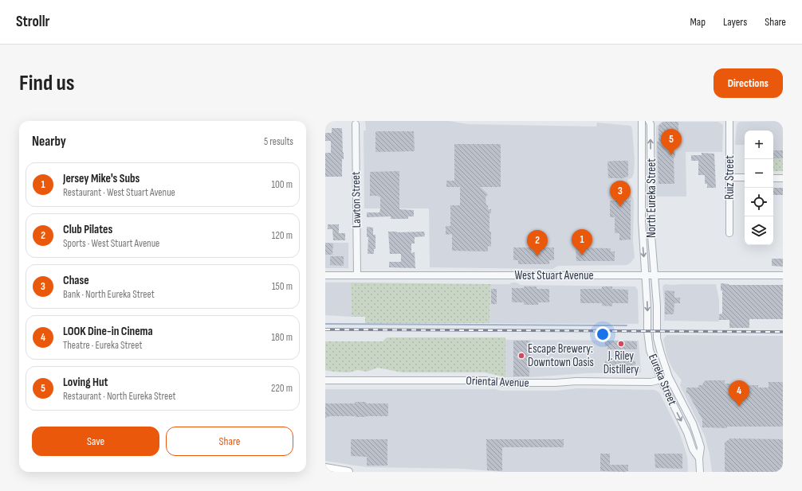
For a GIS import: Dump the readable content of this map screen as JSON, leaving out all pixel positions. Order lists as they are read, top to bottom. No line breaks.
{"streets":{"street":["Ruiz Street","North Eureka Street","Lawton Street","West Stuart Avenue","Eureka Street","Oriental Avenue"]},"crossings":[["North Eureka Street","West Stuart Avenue"],["North Eureka Street","Eureka Street"],["Lawton Street","West Stuart Avenue"],["West Stuart Avenue","Eureka Street"],["Eureka Street","Oriental Avenue"]],"places":["J. Riley Distillery","Escape Brewery: Downtown Oasis"],"page":{"header":"Strollr","nav":["Map","Layers","Share"],"buttons":["Directions",["Save","Share"]],"title":"Find us","heading":["Nearby","5 results"],"pins":["5","3","1","2","4"],"map_buttons":["+","−"],"list":[{"mark":"1","name":"Jersey Mike's Subs","note":"Restaurant · West Stuart Avenue","value":"100 m"},{"mark":"2","name":"Club Pilates","note":"Sports · West Stuart Avenue","value":"120 m"},{"mark":"3","name":"Chase","note":"Bank · North Eureka Street","value":"150 m"},{"mark":"4","name":"LOOK Dine-in Cinema","note":"Theatre · Eureka Street","value":"180 m"},{"mark":"5","name":"Loving Hut","note":"Restaurant · North Eureka Street","value":"220 m"}]}}
